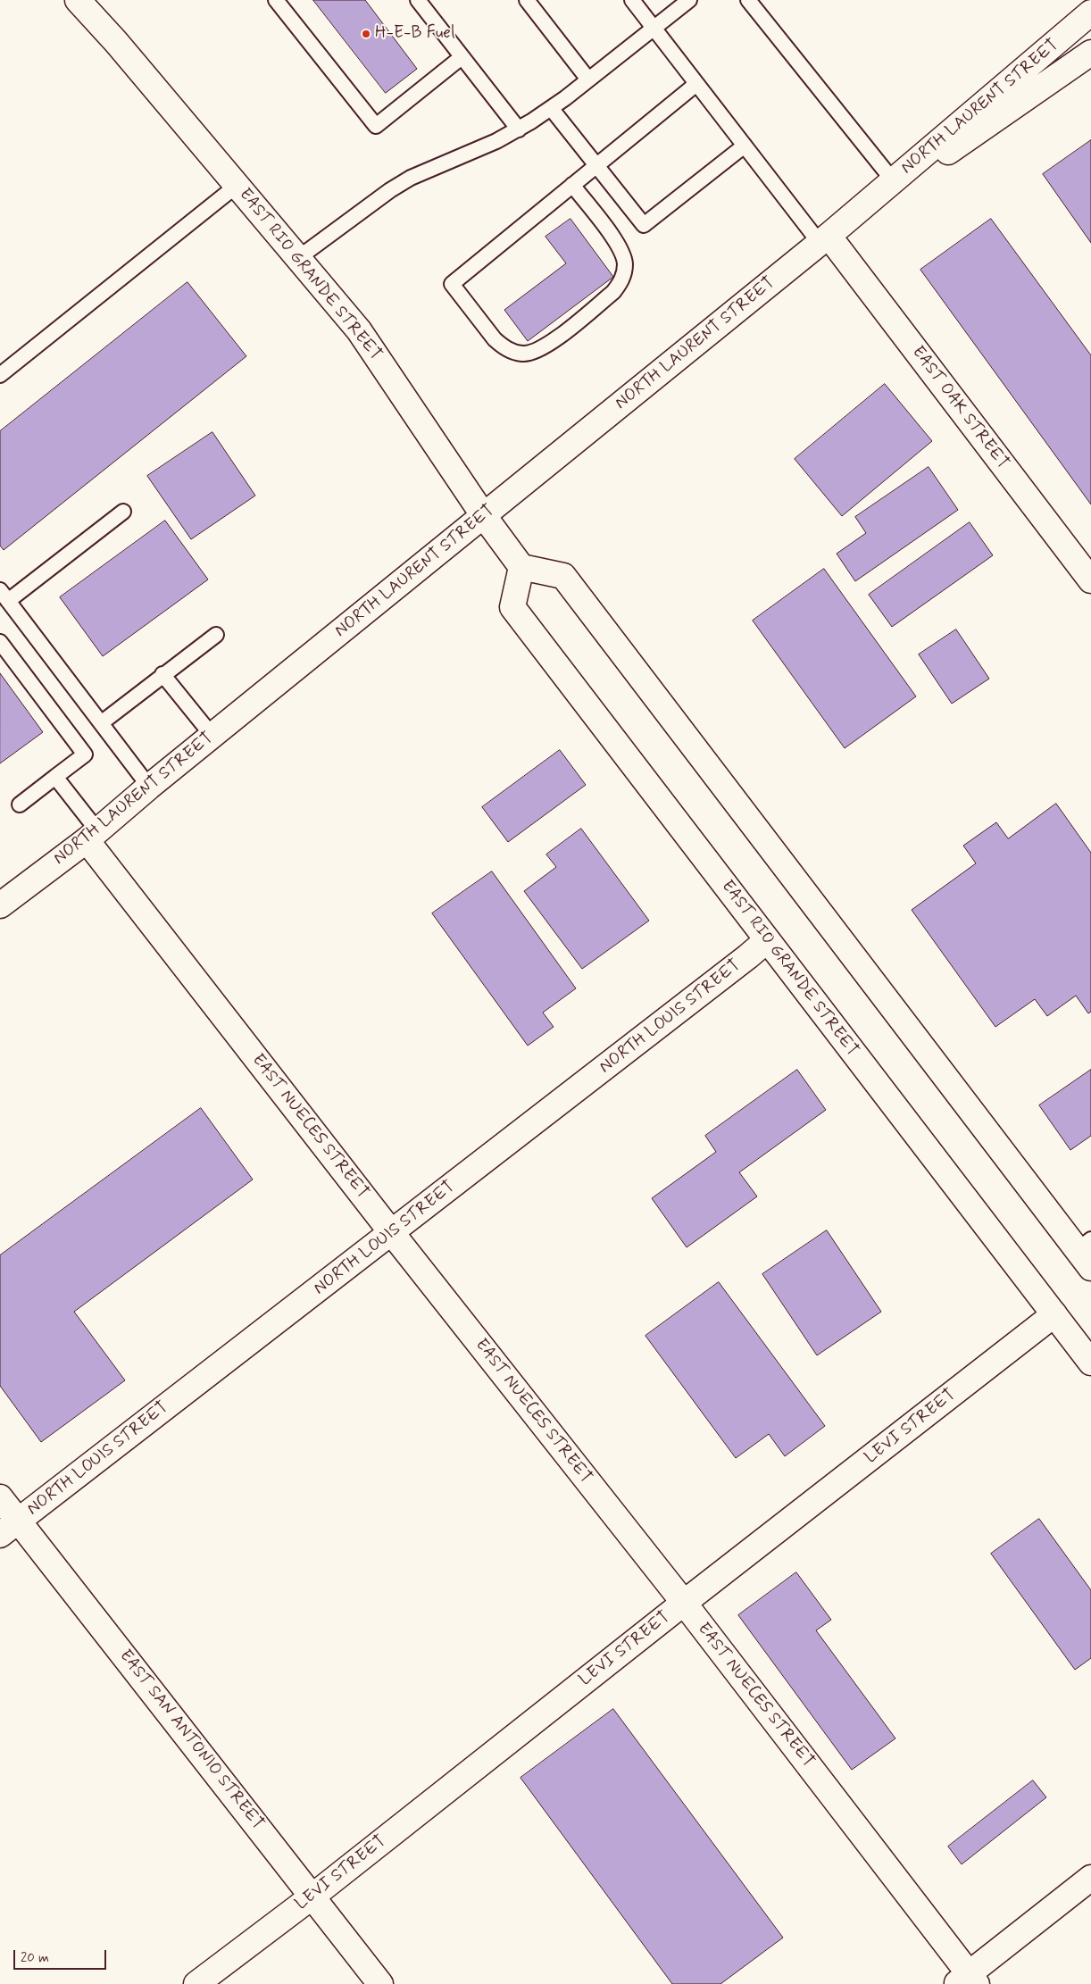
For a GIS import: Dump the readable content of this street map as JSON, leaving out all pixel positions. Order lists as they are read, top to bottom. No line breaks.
{"streets":{"street":["NORTH LAURENT STREET","EAST RIO GRANDE STREET","EAST OAK STREET","NORTH LOUIS STREET","EAST NUECES STREET","LEVI STREET","EAST SAN ANTONIO STREET"]},"crossings":[["NORTH LAURENT STREET","EAST RIO GRANDE STREET"],["NORTH LAURENT STREET","EAST OAK STREET"],["NORTH LAURENT STREET","EAST NUECES STREET"],["EAST RIO GRANDE STREET","NORTH LOUIS STREET"],["EAST RIO GRANDE STREET","LEVI STREET"],["NORTH LOUIS STREET","EAST NUECES STREET"],["NORTH LOUIS STREET","EAST SAN ANTONIO STREET"],["EAST NUECES STREET","LEVI STREET"],["LEVI STREET","EAST SAN ANTONIO STREET"]],"places":["H-E-B Fuel"],"scale_bar":"20 m"}
